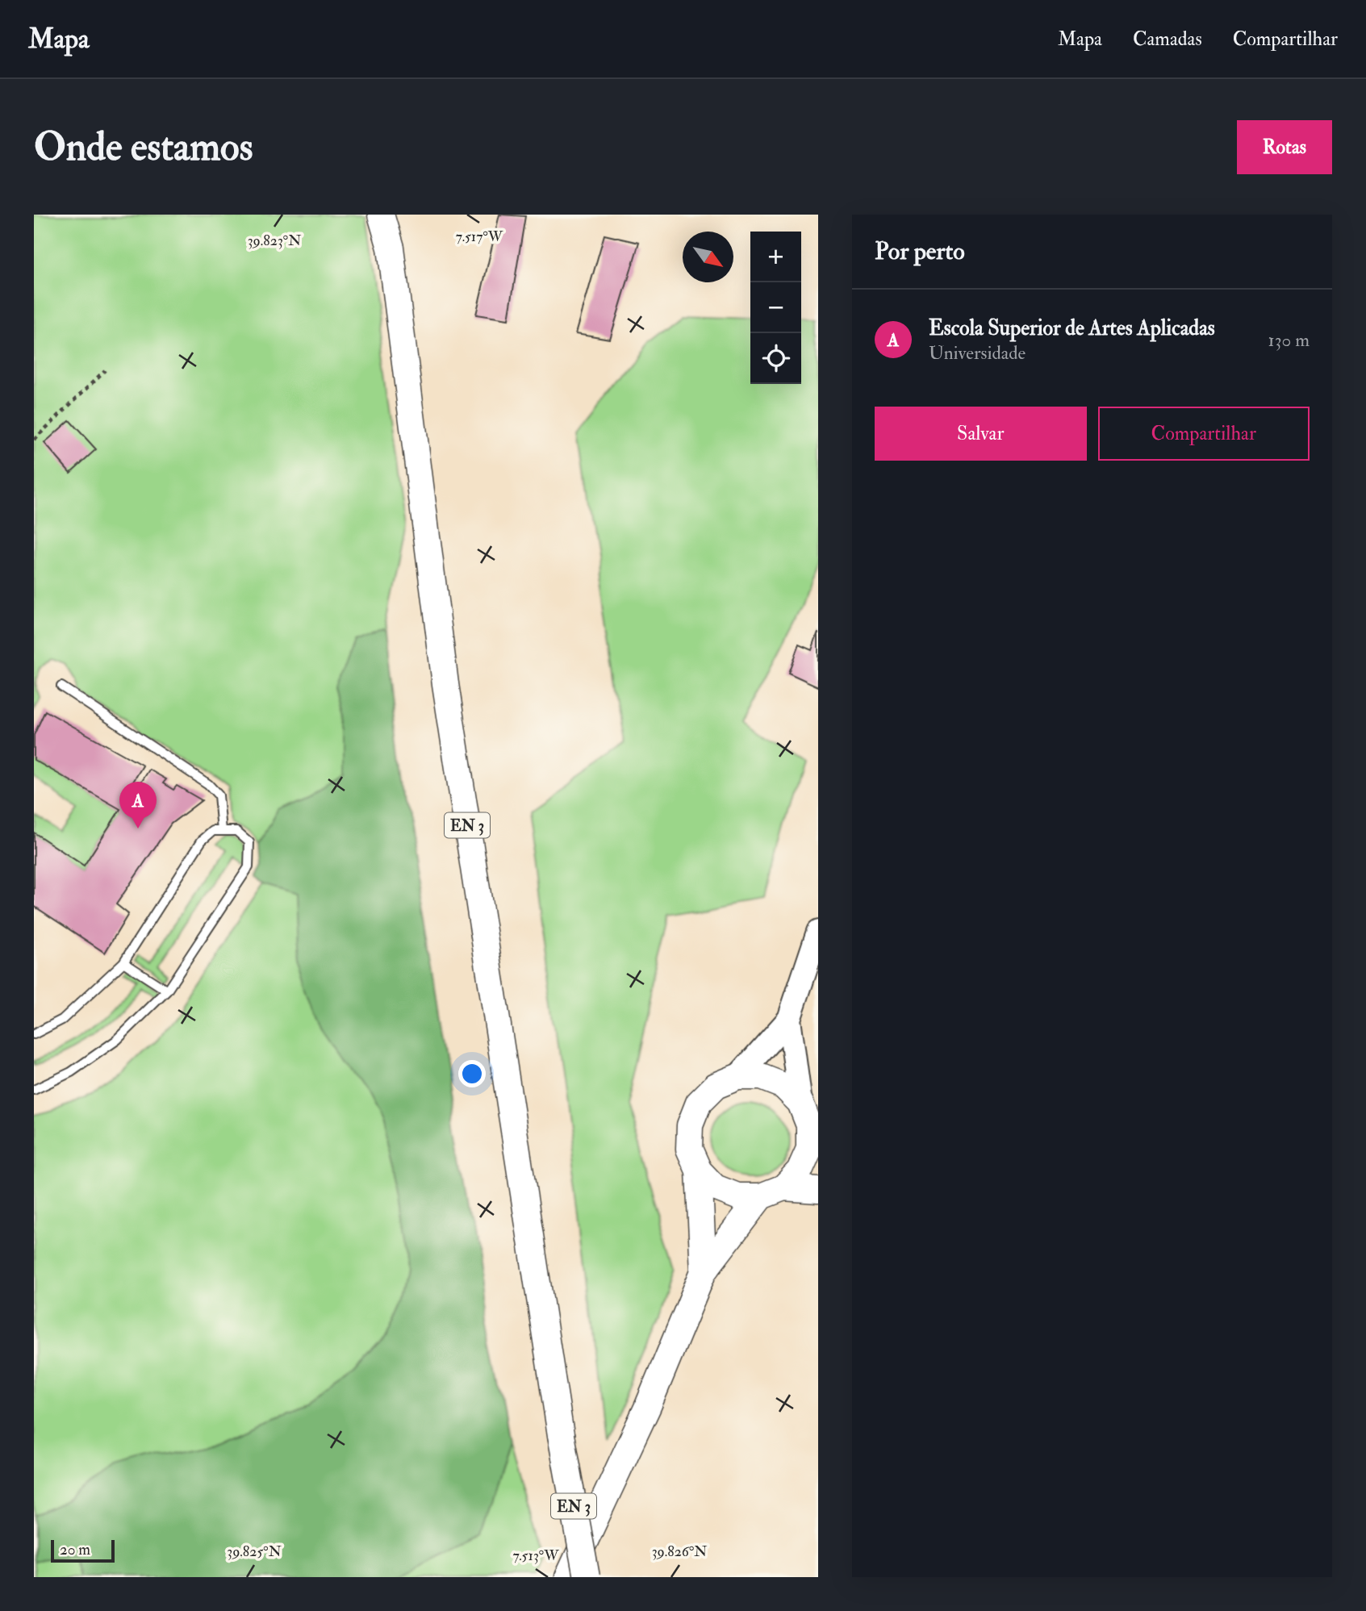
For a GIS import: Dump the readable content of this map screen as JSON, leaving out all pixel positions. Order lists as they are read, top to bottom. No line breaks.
{"streets":{"main road":["EN 3"]},"scale_bar":"20 m","north":"bottom right","page":{"header":"Mapa","nav":["Mapa","Camadas","Compartilhar"],"buttons":["Rotas",["Salvar","Compartilhar"]],"title":"Onde estamos","heading":"Por perto","map_buttons":["+","−"],"list":[{"mark":"A","name":"Escola Superior de Artes Aplicadas","note":"Universidade","value":"130 m"}],"pins":"A","scale":"20 m"},"coordinates":["7.517°W","39.823°N","39.825°N","39.826°N","7.513°W"]}
